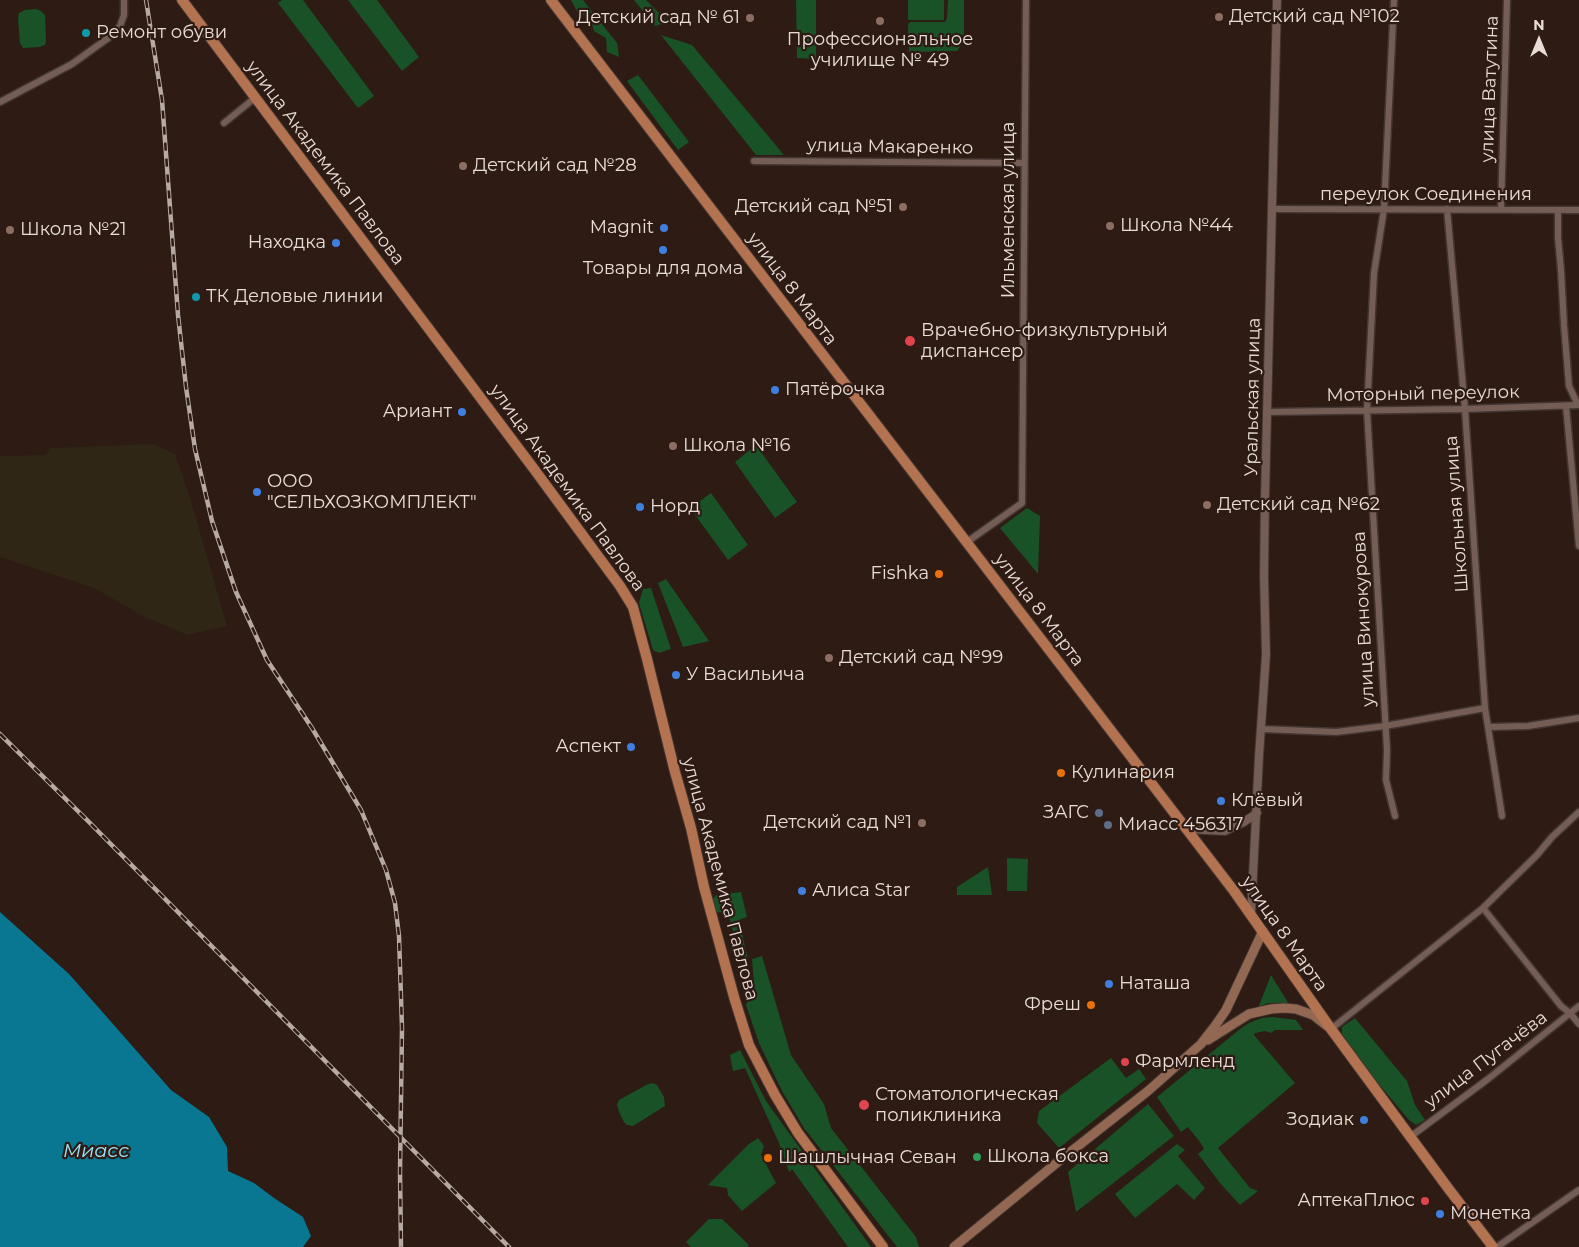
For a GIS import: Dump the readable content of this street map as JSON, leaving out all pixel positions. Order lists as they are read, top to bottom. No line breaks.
{"streets":{"main road":["улица Академика Павлова","улица 8 Марта"],"street":["улица Ватутина","улица Макаренко","переулок Соединения","Ильменская улица","Моторный переулок","Уральская улица","Школьная улица","улица Винокурова","улица Пугачёва"]},"crossings":[["улица Ватутина","переулок Соединения"],["улица Макаренко","Ильменская улица"],["переулок Соединения","Уральская улица"],["переулок Соединения","Школьная улица"],["переулок Соединения","улица Винокурова"],["Ильменская улица","улица 8 Марта"],["улица 8 Марта","Уральская улица"],["улица 8 Марта","улица Пугачёва"],["Моторный переулок","Уральская улица"],["Моторный переулок","Школьная улица"],["Моторный переулок","улица Винокурова"]],"water":["Миасс"],"places":["Детский сад №102","Детский сад № 61","Профессиональное училище № 49","Ремонт обуви","Детский сад №28","Детский сад №51","Школа №44","Magnit","Школа №21","Находка","Товары для дома","ТК Деловые линии","Врачебно-физкультурный диспансер","Пятёрочка","Ариант","Школа №16","ООО \"СЕЛЬХОЗКОМПЛЕКТ\"","Детский сад №62","Норд","Fishka","Детский сад №99","У Васильича","Аспект","Кулинария","Клёвый","ЗАГС","Детский сад №1","Миасс 456317","Алиса Star","Наташа","Фреш","Фармленд","Стоматологическая поликлиника","Зодиак","Школа бокса","Шашлычная Севан","АптекаПлюс","Монетка"],"north":"top"}
